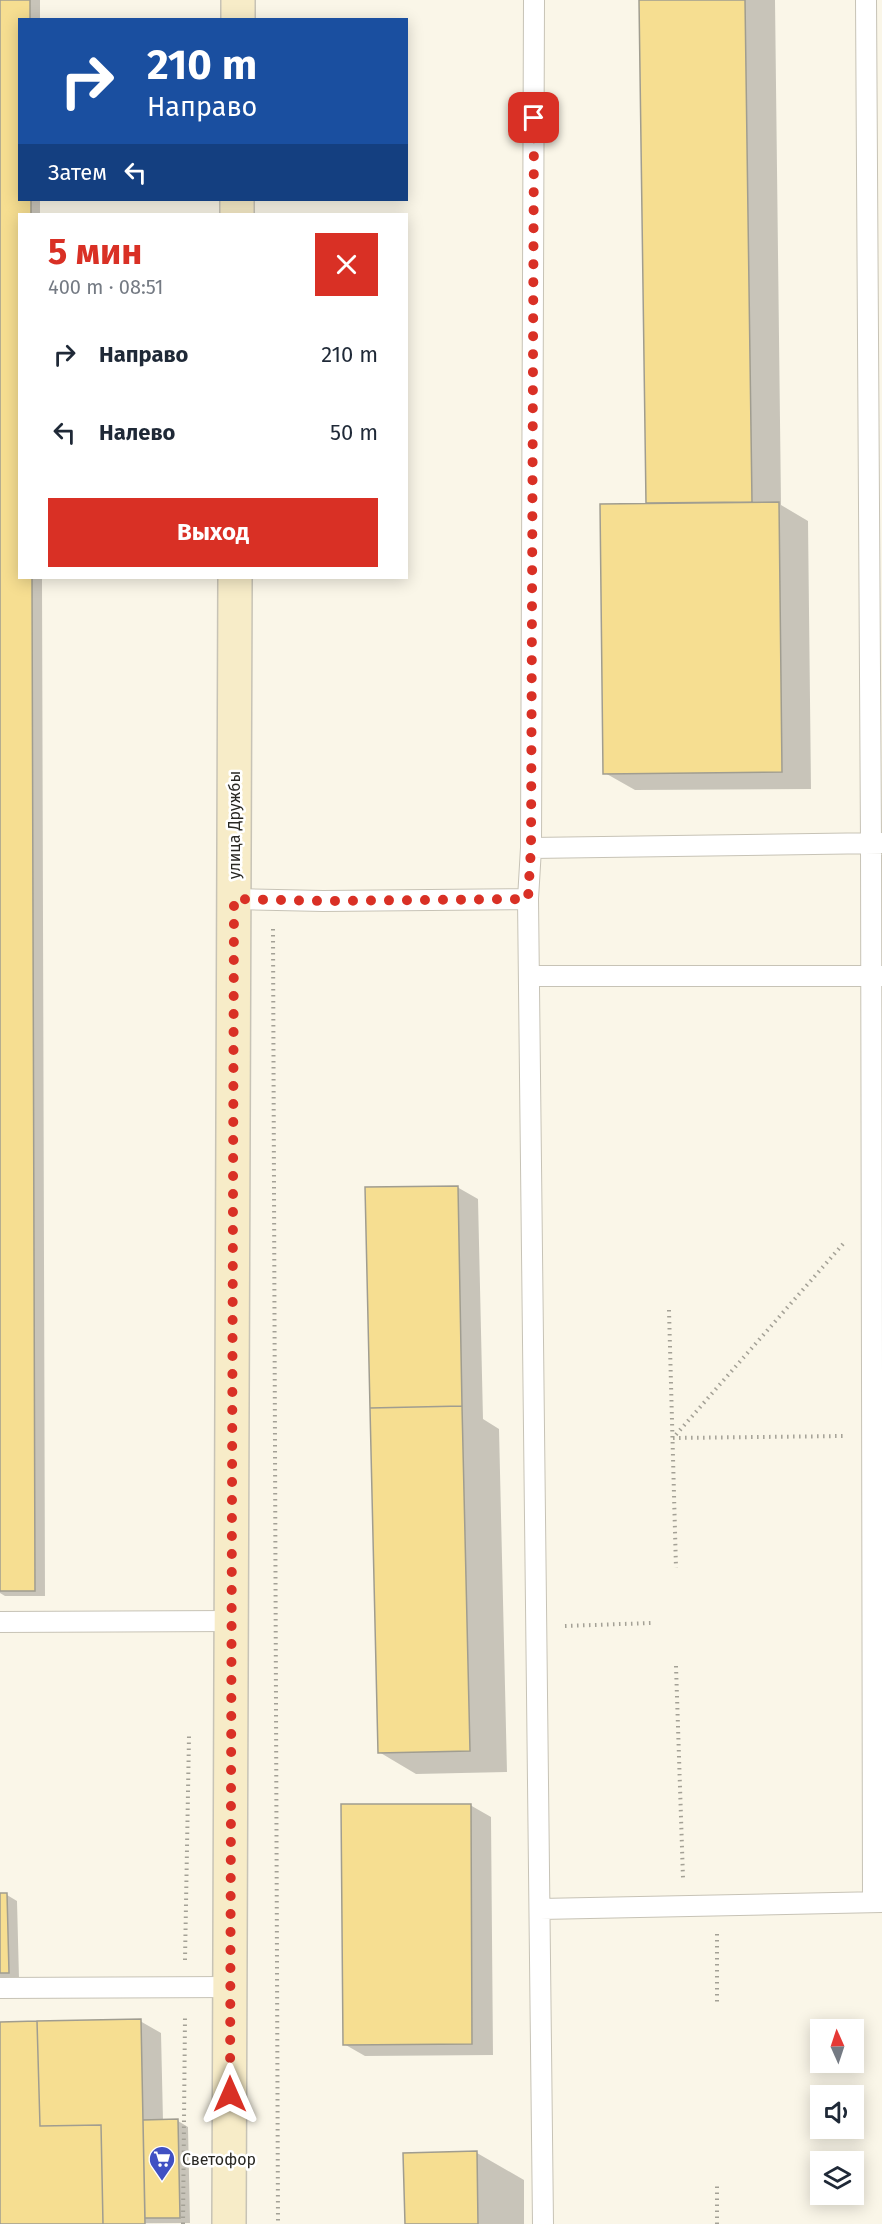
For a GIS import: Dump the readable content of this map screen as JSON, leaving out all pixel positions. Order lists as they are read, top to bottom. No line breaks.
{"streets":{"street":["улица Дружбы"]},"places":{"supermarket":["Светофор"]},"north":"top","page":{"turn":["210 m","Направо"],"then":"Затем","heading":["5 мин","400 m · 08:51"],"list":[{"name":"Направо","value":"210 m"},{"name":"Налево","value":"50 m"}],"buttons":"Выход"}}
